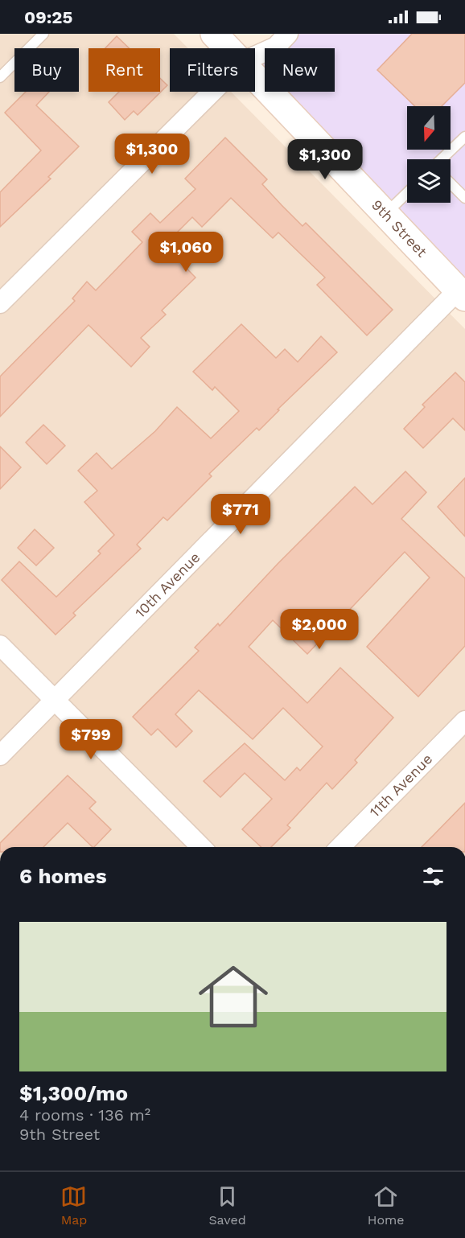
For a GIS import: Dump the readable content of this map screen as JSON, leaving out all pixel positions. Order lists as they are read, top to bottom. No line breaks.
{"streets":{"street":["9th Street","10th Avenue","11th Avenue"]},"crossings":[["9th Street","10th Avenue"]],"north":"bottom","page":{"status":"09:25","chip":["Buy","Rent","Filters","New"],"price":["$1,300","$1,300","$1,060","$771","$2,000","$799"],"heading":"6 homes","list":[{"name":"$1,300/mo","note":"4 rooms · 136 m² · 9th Street"}],"tabs":["Map","Saved","Home"]}}
